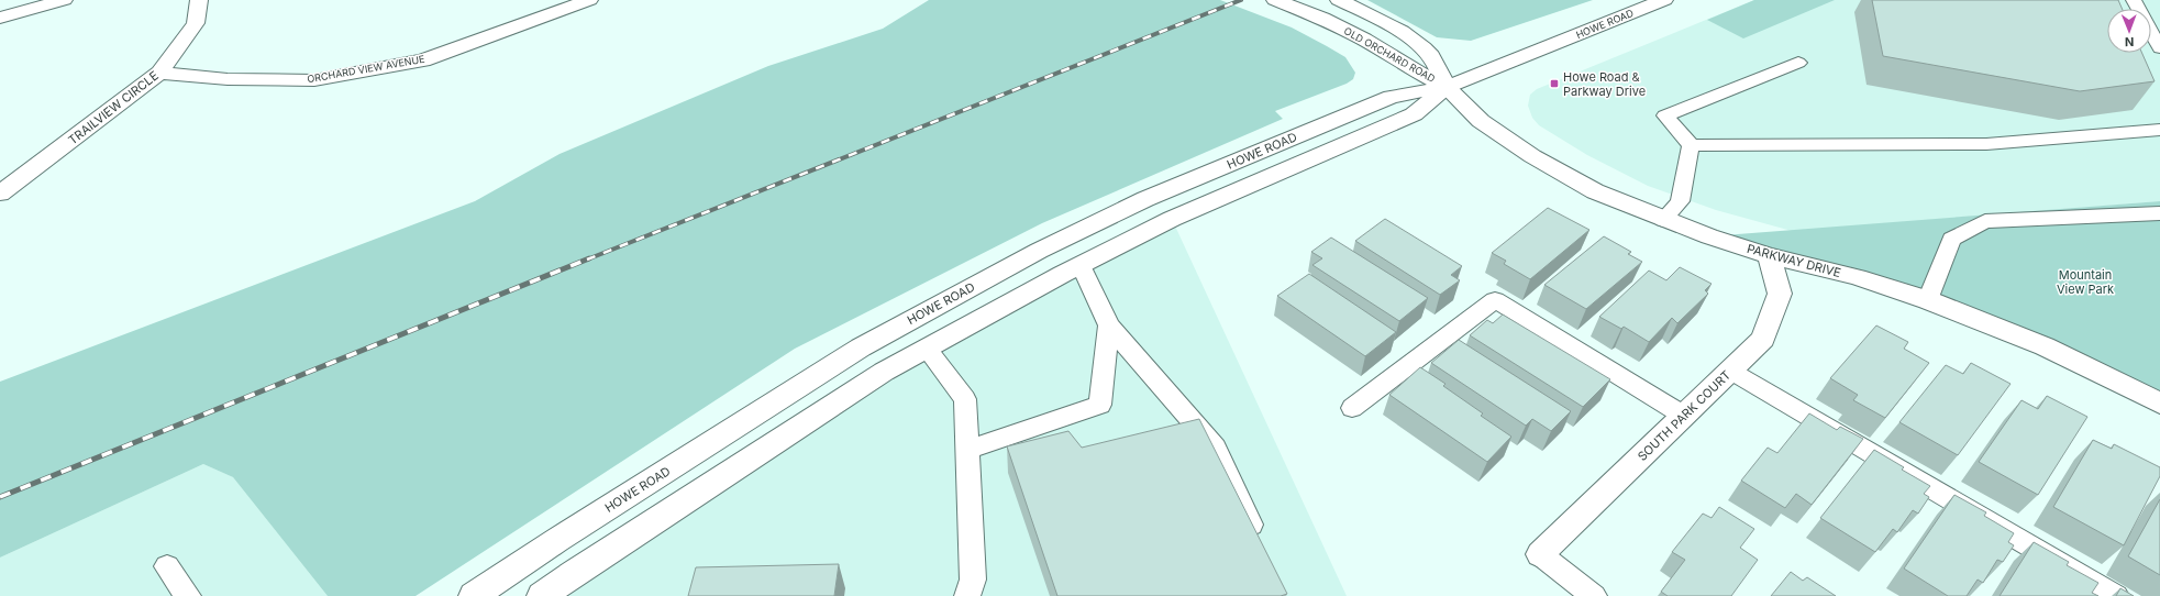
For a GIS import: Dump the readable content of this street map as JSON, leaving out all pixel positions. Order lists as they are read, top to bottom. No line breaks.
{"streets":{"street":["HOWE ROAD","OLD ORCHARD ROAD","ORCHARD VIEW AVENUE","TRAILVIEW CIRCLE","PARKWAY DRIVE","SOUTH PARK COURT"]},"crossings":[["HOWE ROAD","OLD ORCHARD ROAD"],["HOWE ROAD","PARKWAY DRIVE"],["OLD ORCHARD ROAD","PARKWAY DRIVE"],["ORCHARD VIEW AVENUE","TRAILVIEW CIRCLE"],["PARKWAY DRIVE","SOUTH PARK COURT"]],"parks":["Mountain View Park"],"places":{"transit":["Howe Road & Parkway Drive"]},"north":"bottom"}
